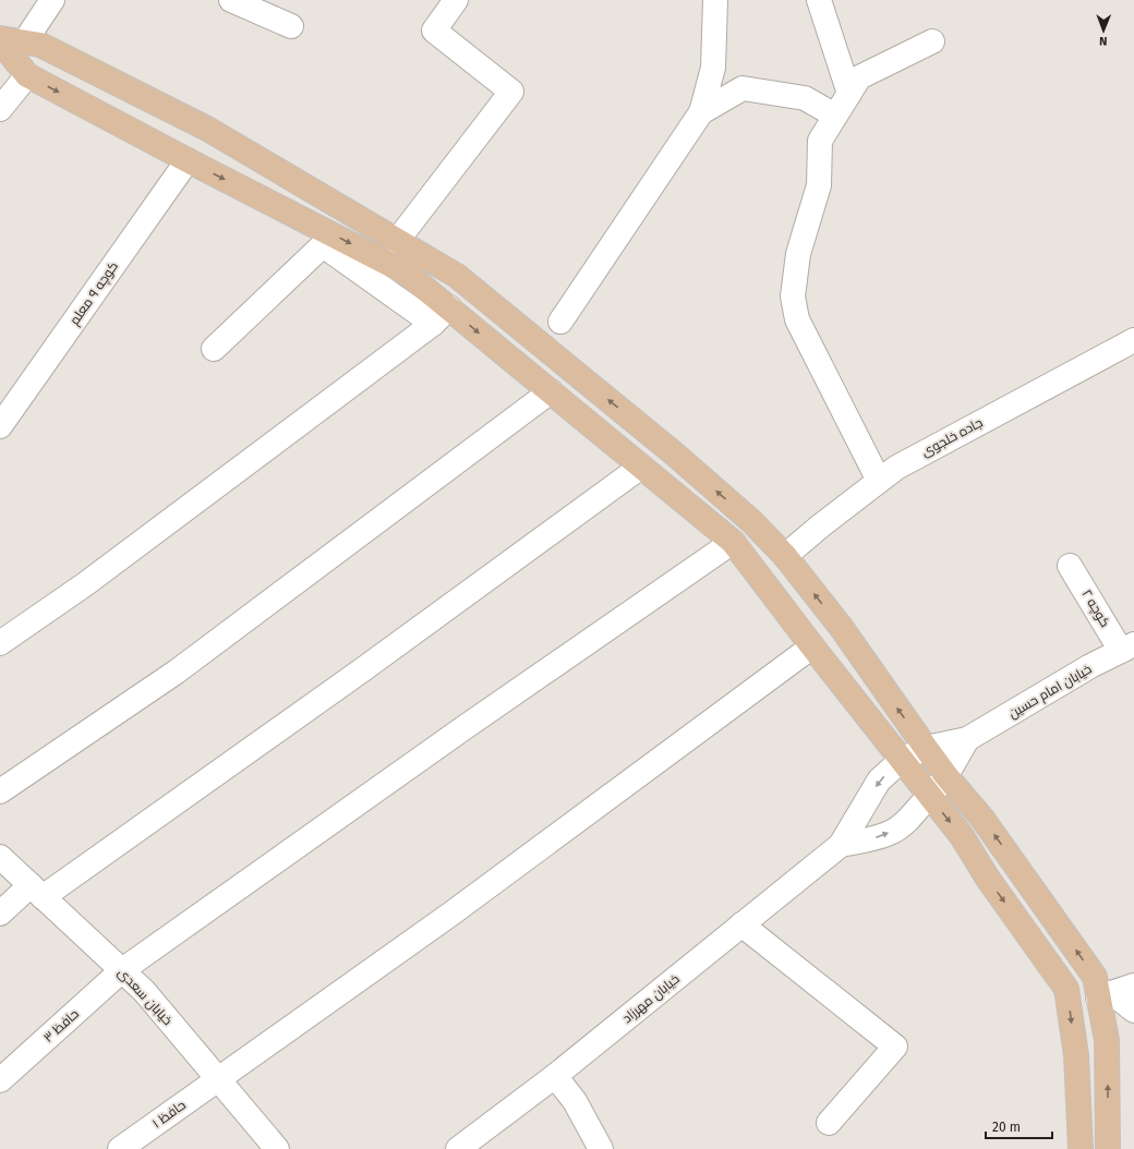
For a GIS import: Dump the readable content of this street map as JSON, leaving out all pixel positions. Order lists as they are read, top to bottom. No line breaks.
{"streets":{"street":["کوچه ۹ معلم","جاده خلجوی","کوچه ۲","خیابان امام حسین","خیابان سعدی","خیابان مهرزاد","حافظ ۳","حافظ ۱"]},"crossings":[["کوچه ۲","خیابان امام حسین"],["خیابان امام حسین","خیابان مهرزاد"],["خیابان سعدی","حافظ ۳"],["خیابان سعدی","حافظ ۱"]],"scale_bar":"20 m","north":"bottom"}
